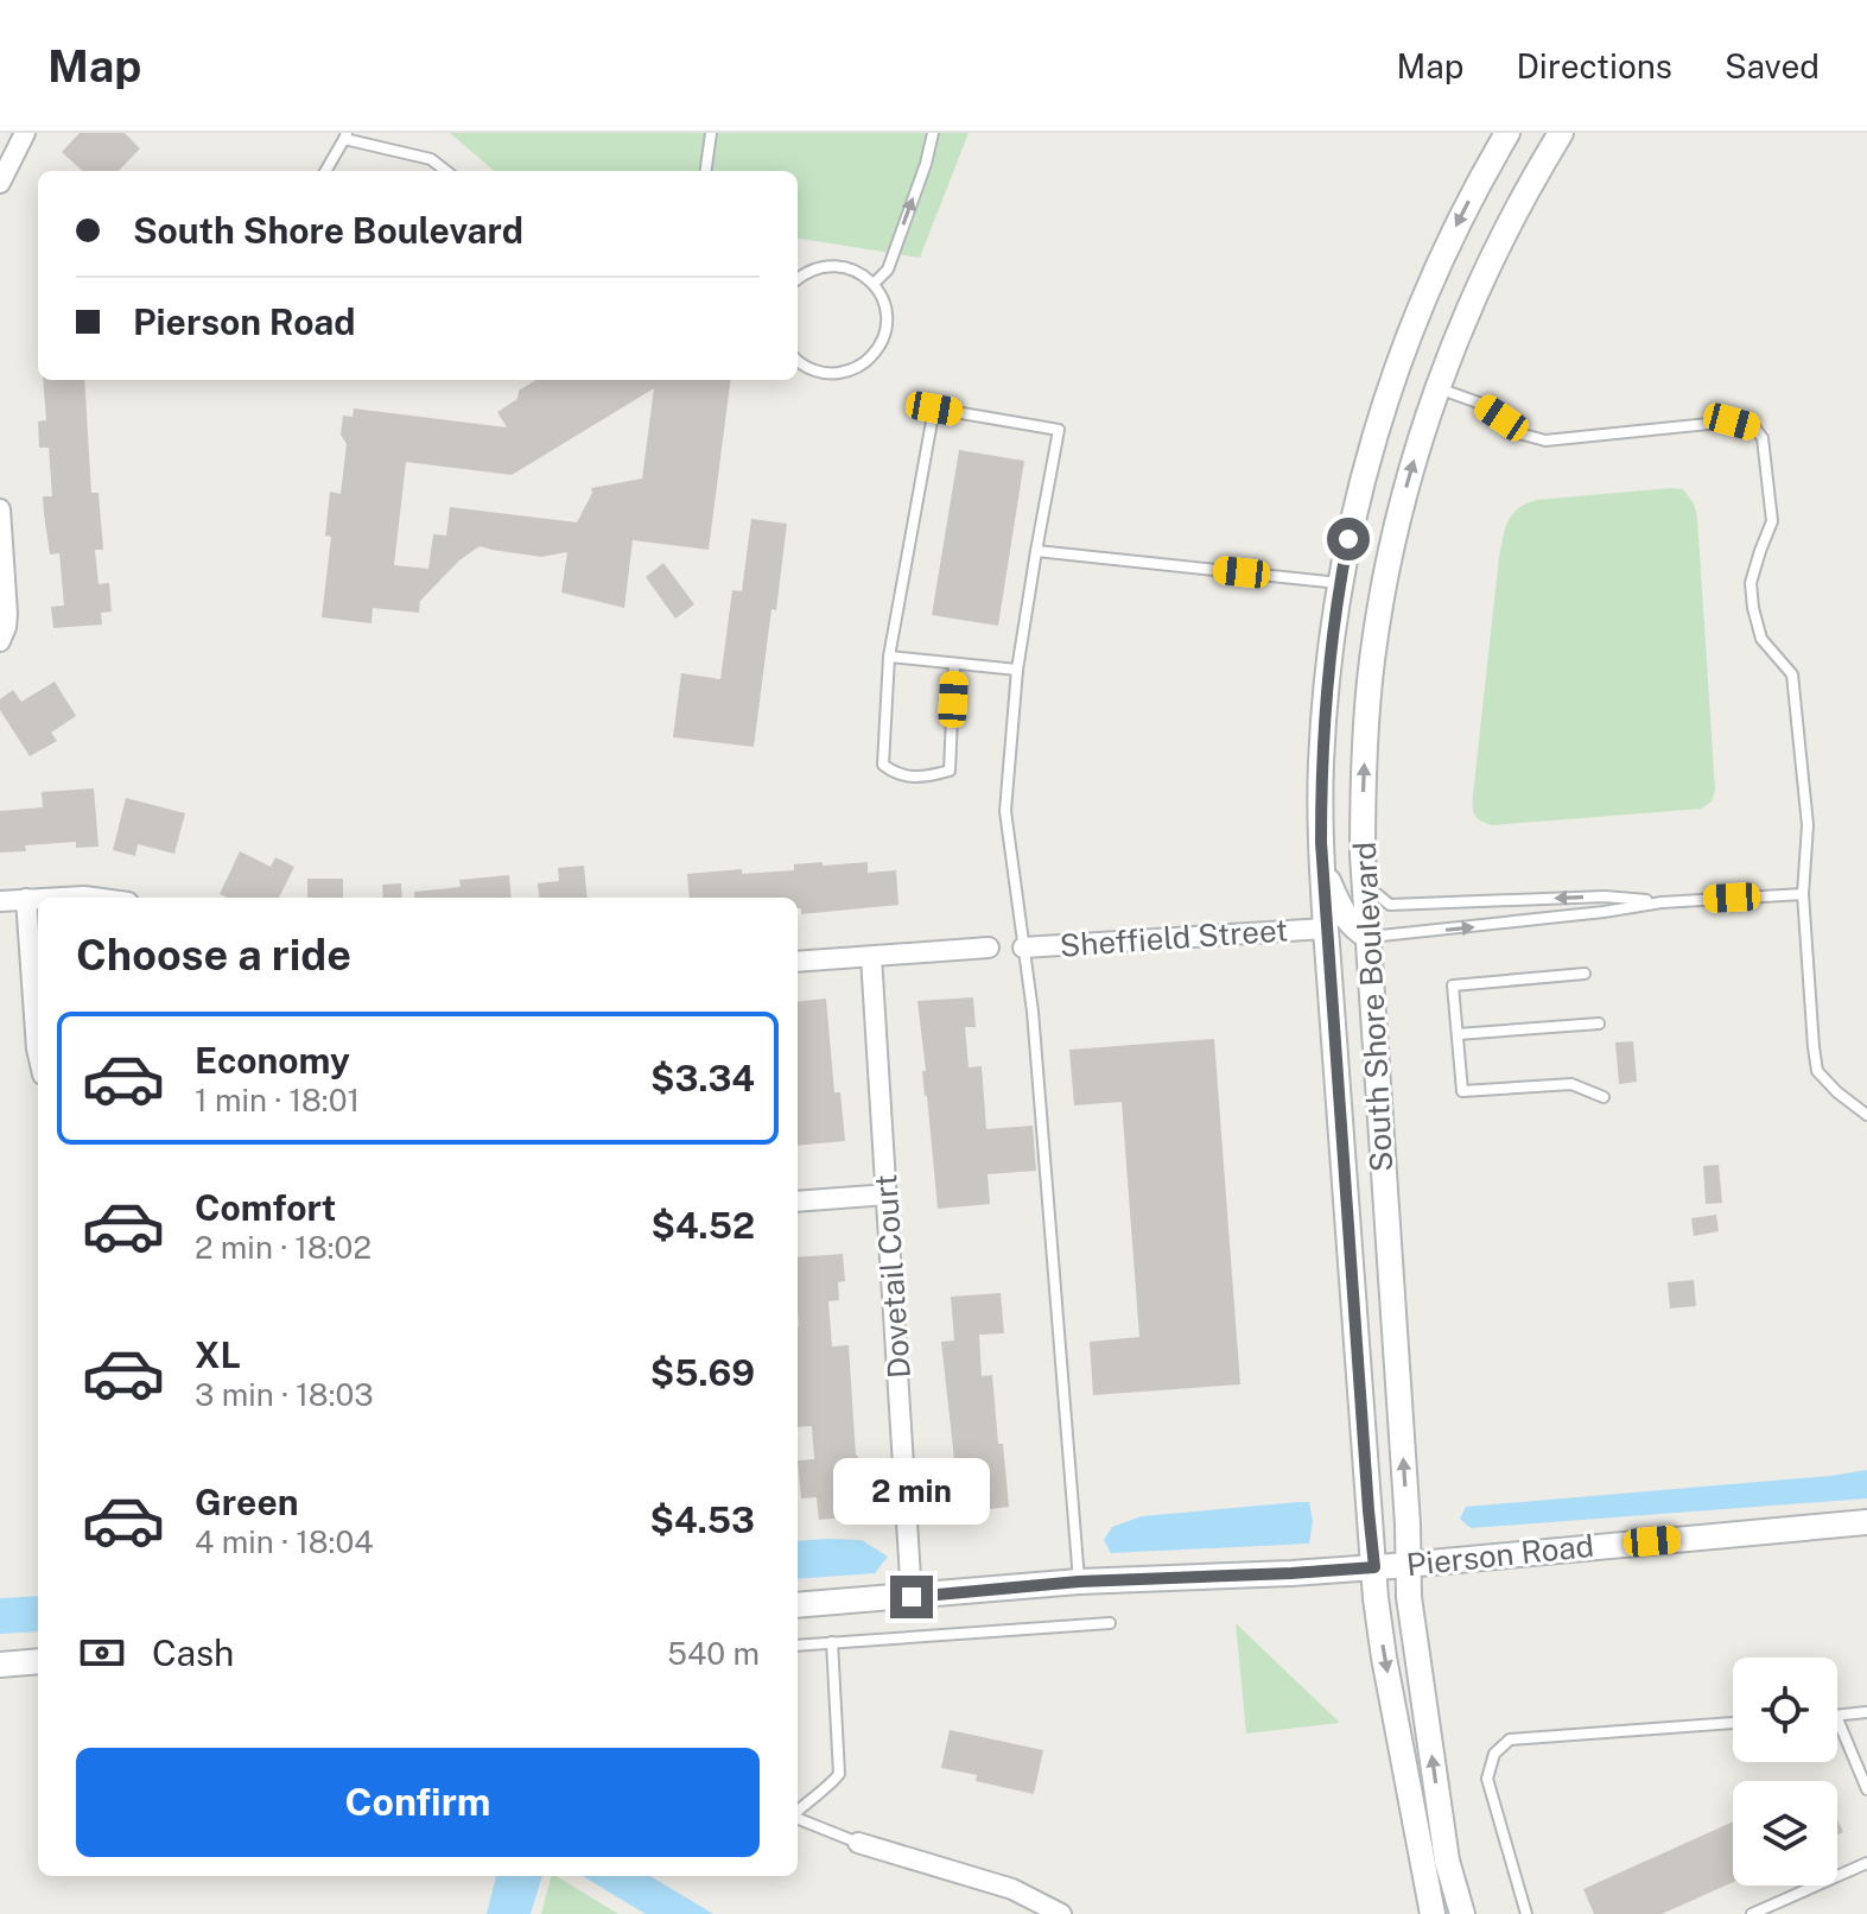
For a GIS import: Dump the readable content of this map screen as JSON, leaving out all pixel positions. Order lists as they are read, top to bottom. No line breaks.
{"streets":{"street":["Sheffield Street","South Shore Boulevard","Dovetail Court","Pierson Road"]},"crossings":[["Sheffield Street","South Shore Boulevard"],["South Shore Boulevard","Pierson Road"],["Dovetail Court","Pierson Road"]],"page":{"header":"Map","nav":["Map","Directions","Saved"],"banner":["South Shore Boulevard","Pierson Road"],"heading":"Choose a ride","list":[{"name":"Economy","note":"1 min · 18:01","value":"$3.34"},{"name":"Comfort","note":"2 min · 18:02","value":"$4.52"},{"name":"XL","note":"3 min · 18:03","value":"$5.69"},{"name":"Green","note":"4 min · 18:04","value":"$4.53"}],"bubble":"2 min","pay":["Cash","540 m"],"buttons":"Confirm"}}
